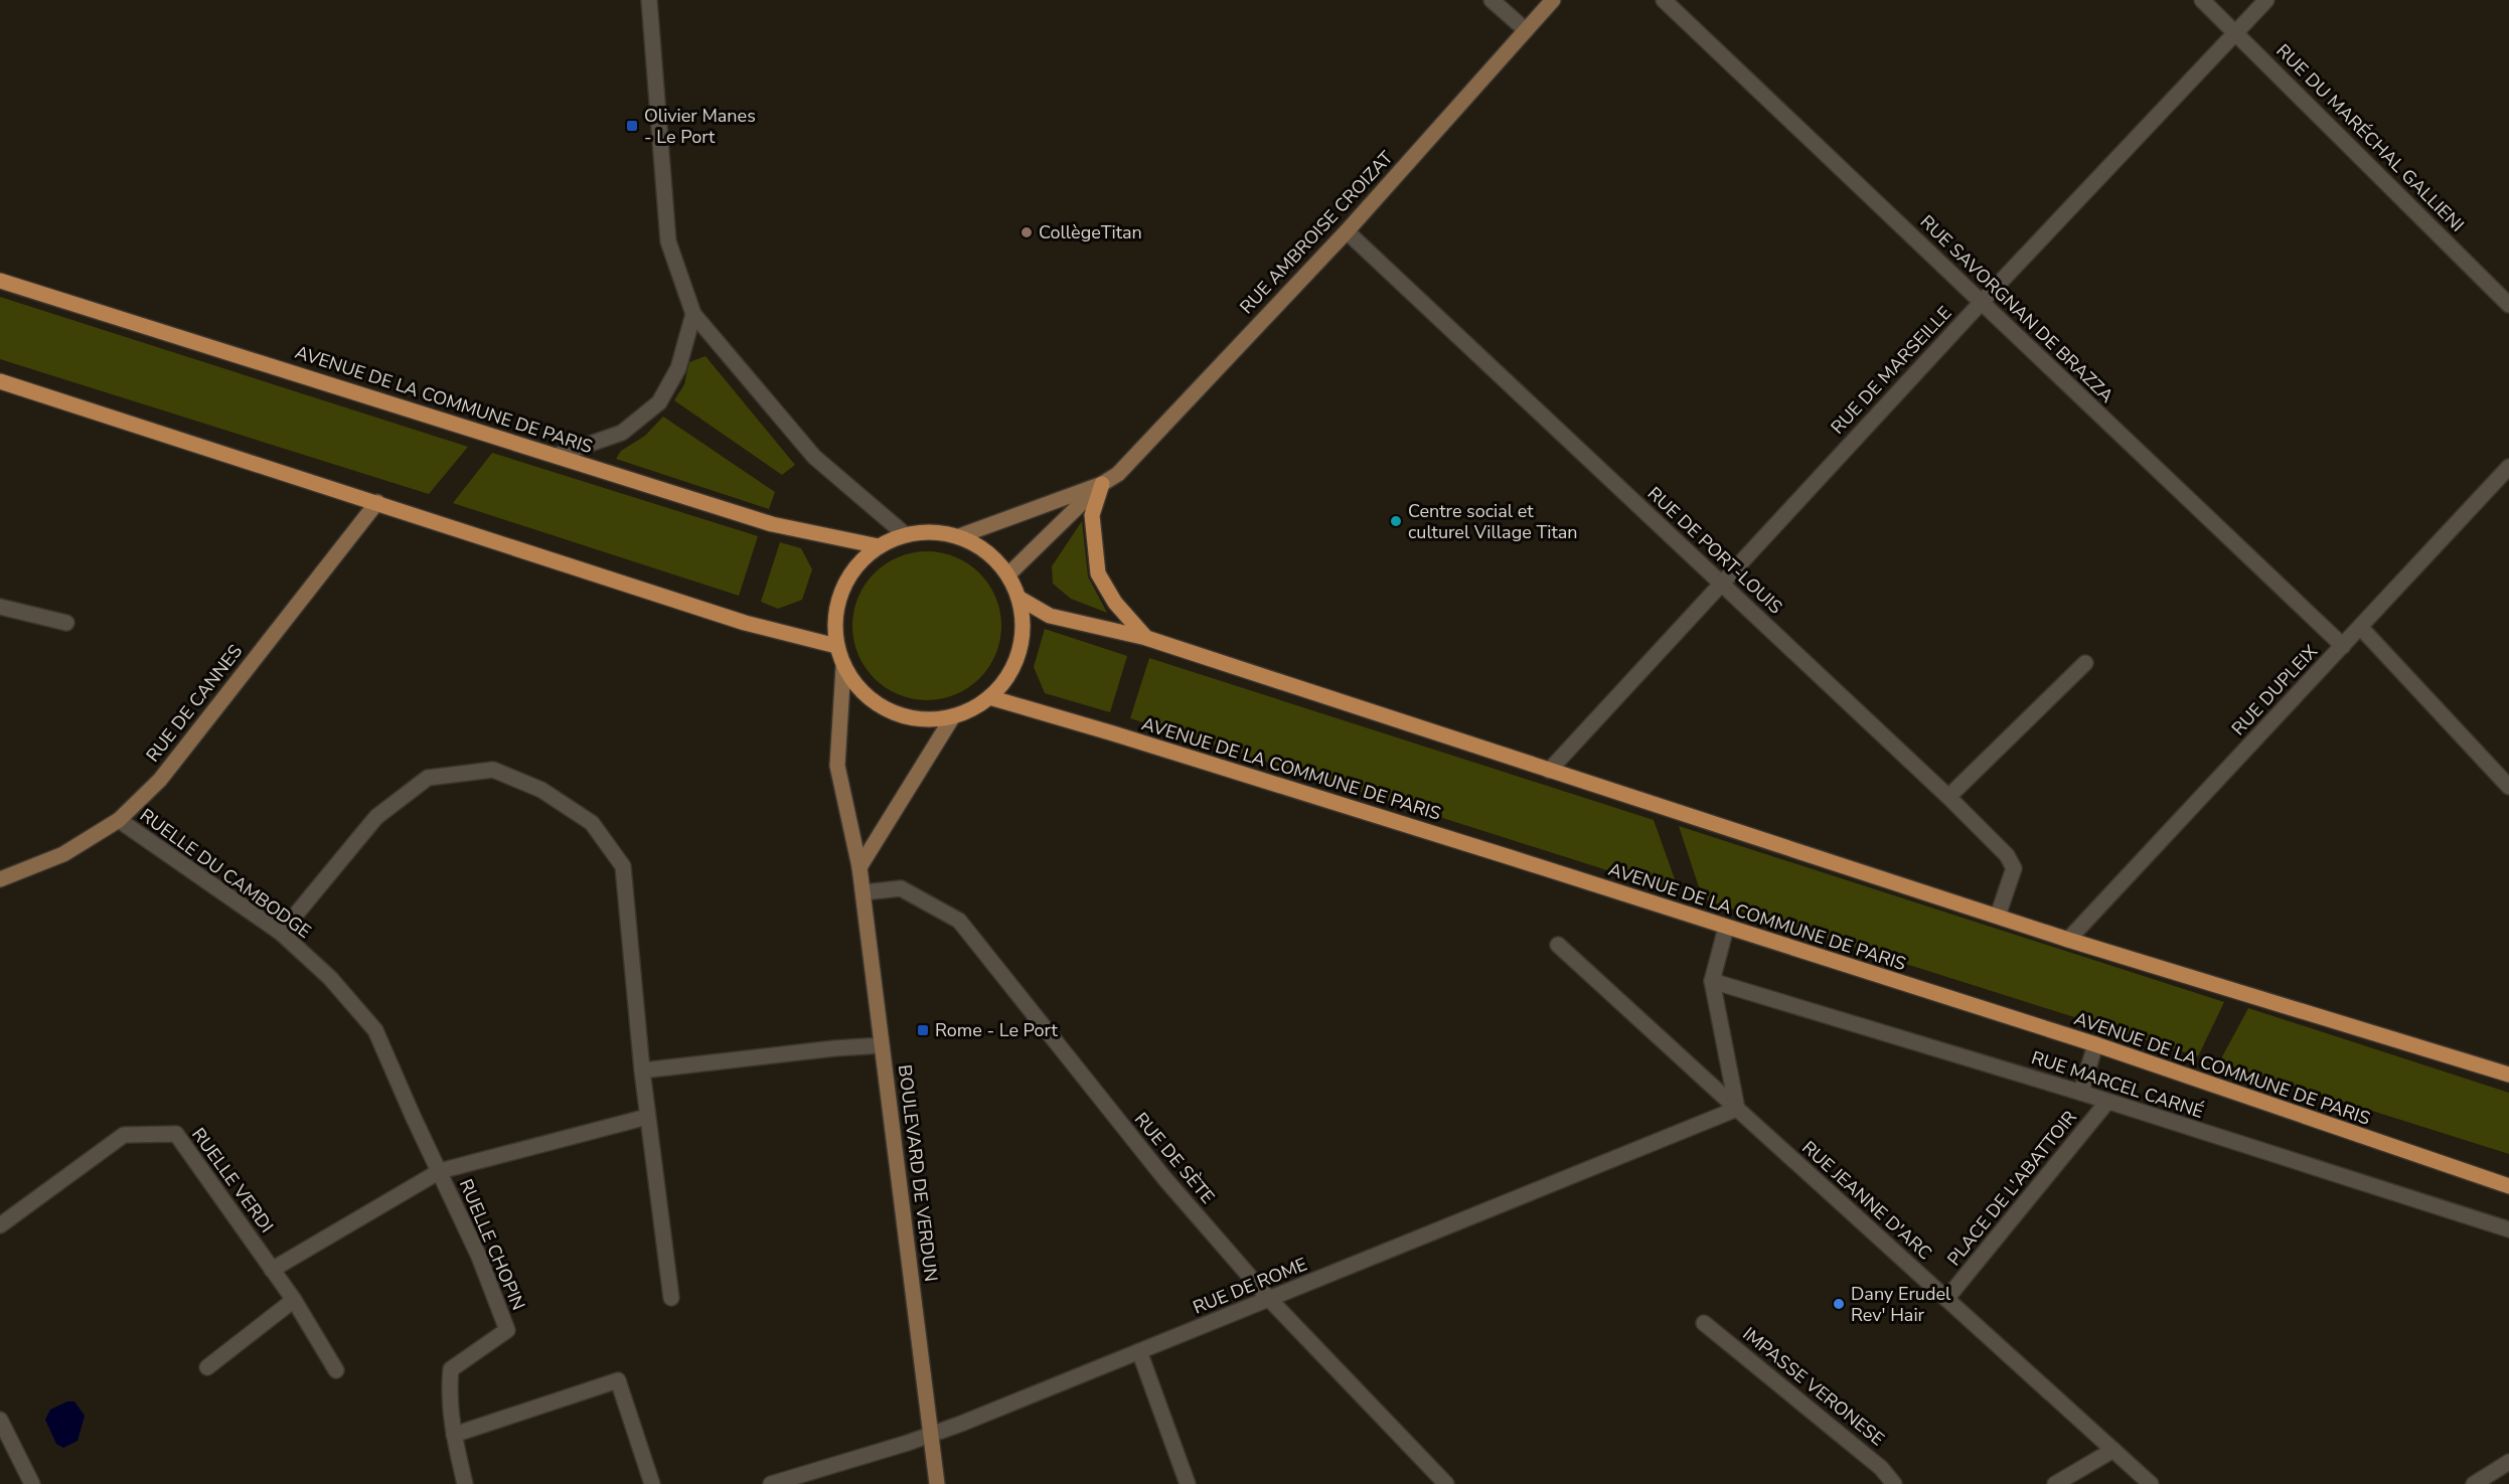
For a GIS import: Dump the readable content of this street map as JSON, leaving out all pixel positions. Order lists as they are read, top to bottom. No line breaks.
{"streets":{"main road":["AVENUE DE LA COMMUNE DE PARIS"],"street":["RUE DU MARÉCHAL GALLIENI","RUE AMBROISE CROIZAT","RUE SAVORGNAN DE BRAZZA","RUE DE MARSEILLE","RUE DE PORT-LOUIS","RUE DUPLEIX","RUE DE CANNES","RUELLE DU CAMBODGE","RUE MARCEL CARNÉ","RUE DE SÈTE","BOULEVARD DE VERDUN","RUELLE VERDI","PLACE DE L'ABATTOIR","RUE JEANNE D'ARC","RUELLE CHOPIN","RUE DE ROME","IMPASSE VERONESE"]},"crossings":[["RUE DU MARÉCHAL GALLIENI","RUE DE MARSEILLE"],["RUE AMBROISE CROIZAT","AVENUE DE LA COMMUNE DE PARIS"],["RUE AMBROISE CROIZAT","RUE DE PORT-LOUIS"],["RUE AMBROISE CROIZAT","BOULEVARD DE VERDUN"],["RUE SAVORGNAN DE BRAZZA","RUE DE MARSEILLE"],["RUE SAVORGNAN DE BRAZZA","RUE DUPLEIX"],["RUE DE MARSEILLE","RUE DE PORT-LOUIS"],["AVENUE DE LA COMMUNE DE PARIS","BOULEVARD DE VERDUN"],["RUE DE CANNES","RUELLE DU CAMBODGE"],["RUELLE DU CAMBODGE","RUELLE CHOPIN"],["RUE MARCEL CARNÉ","PLACE DE L'ABATTOIR"],["RUE DE SÈTE","BOULEVARD DE VERDUN"],["RUE DE SÈTE","RUE DE ROME"],["BOULEVARD DE VERDUN","RUE DE ROME"],["PLACE DE L'ABATTOIR","RUE JEANNE D'ARC"],["RUE JEANNE D'ARC","RUE DE ROME"]],"places":{"transit":["Olivier Manes - Le Port","Rome - Le Port"],"other":["CollègeTitan","Centre social et culturel Village Titan","Dany Erudel Rev' Hair"]}}
